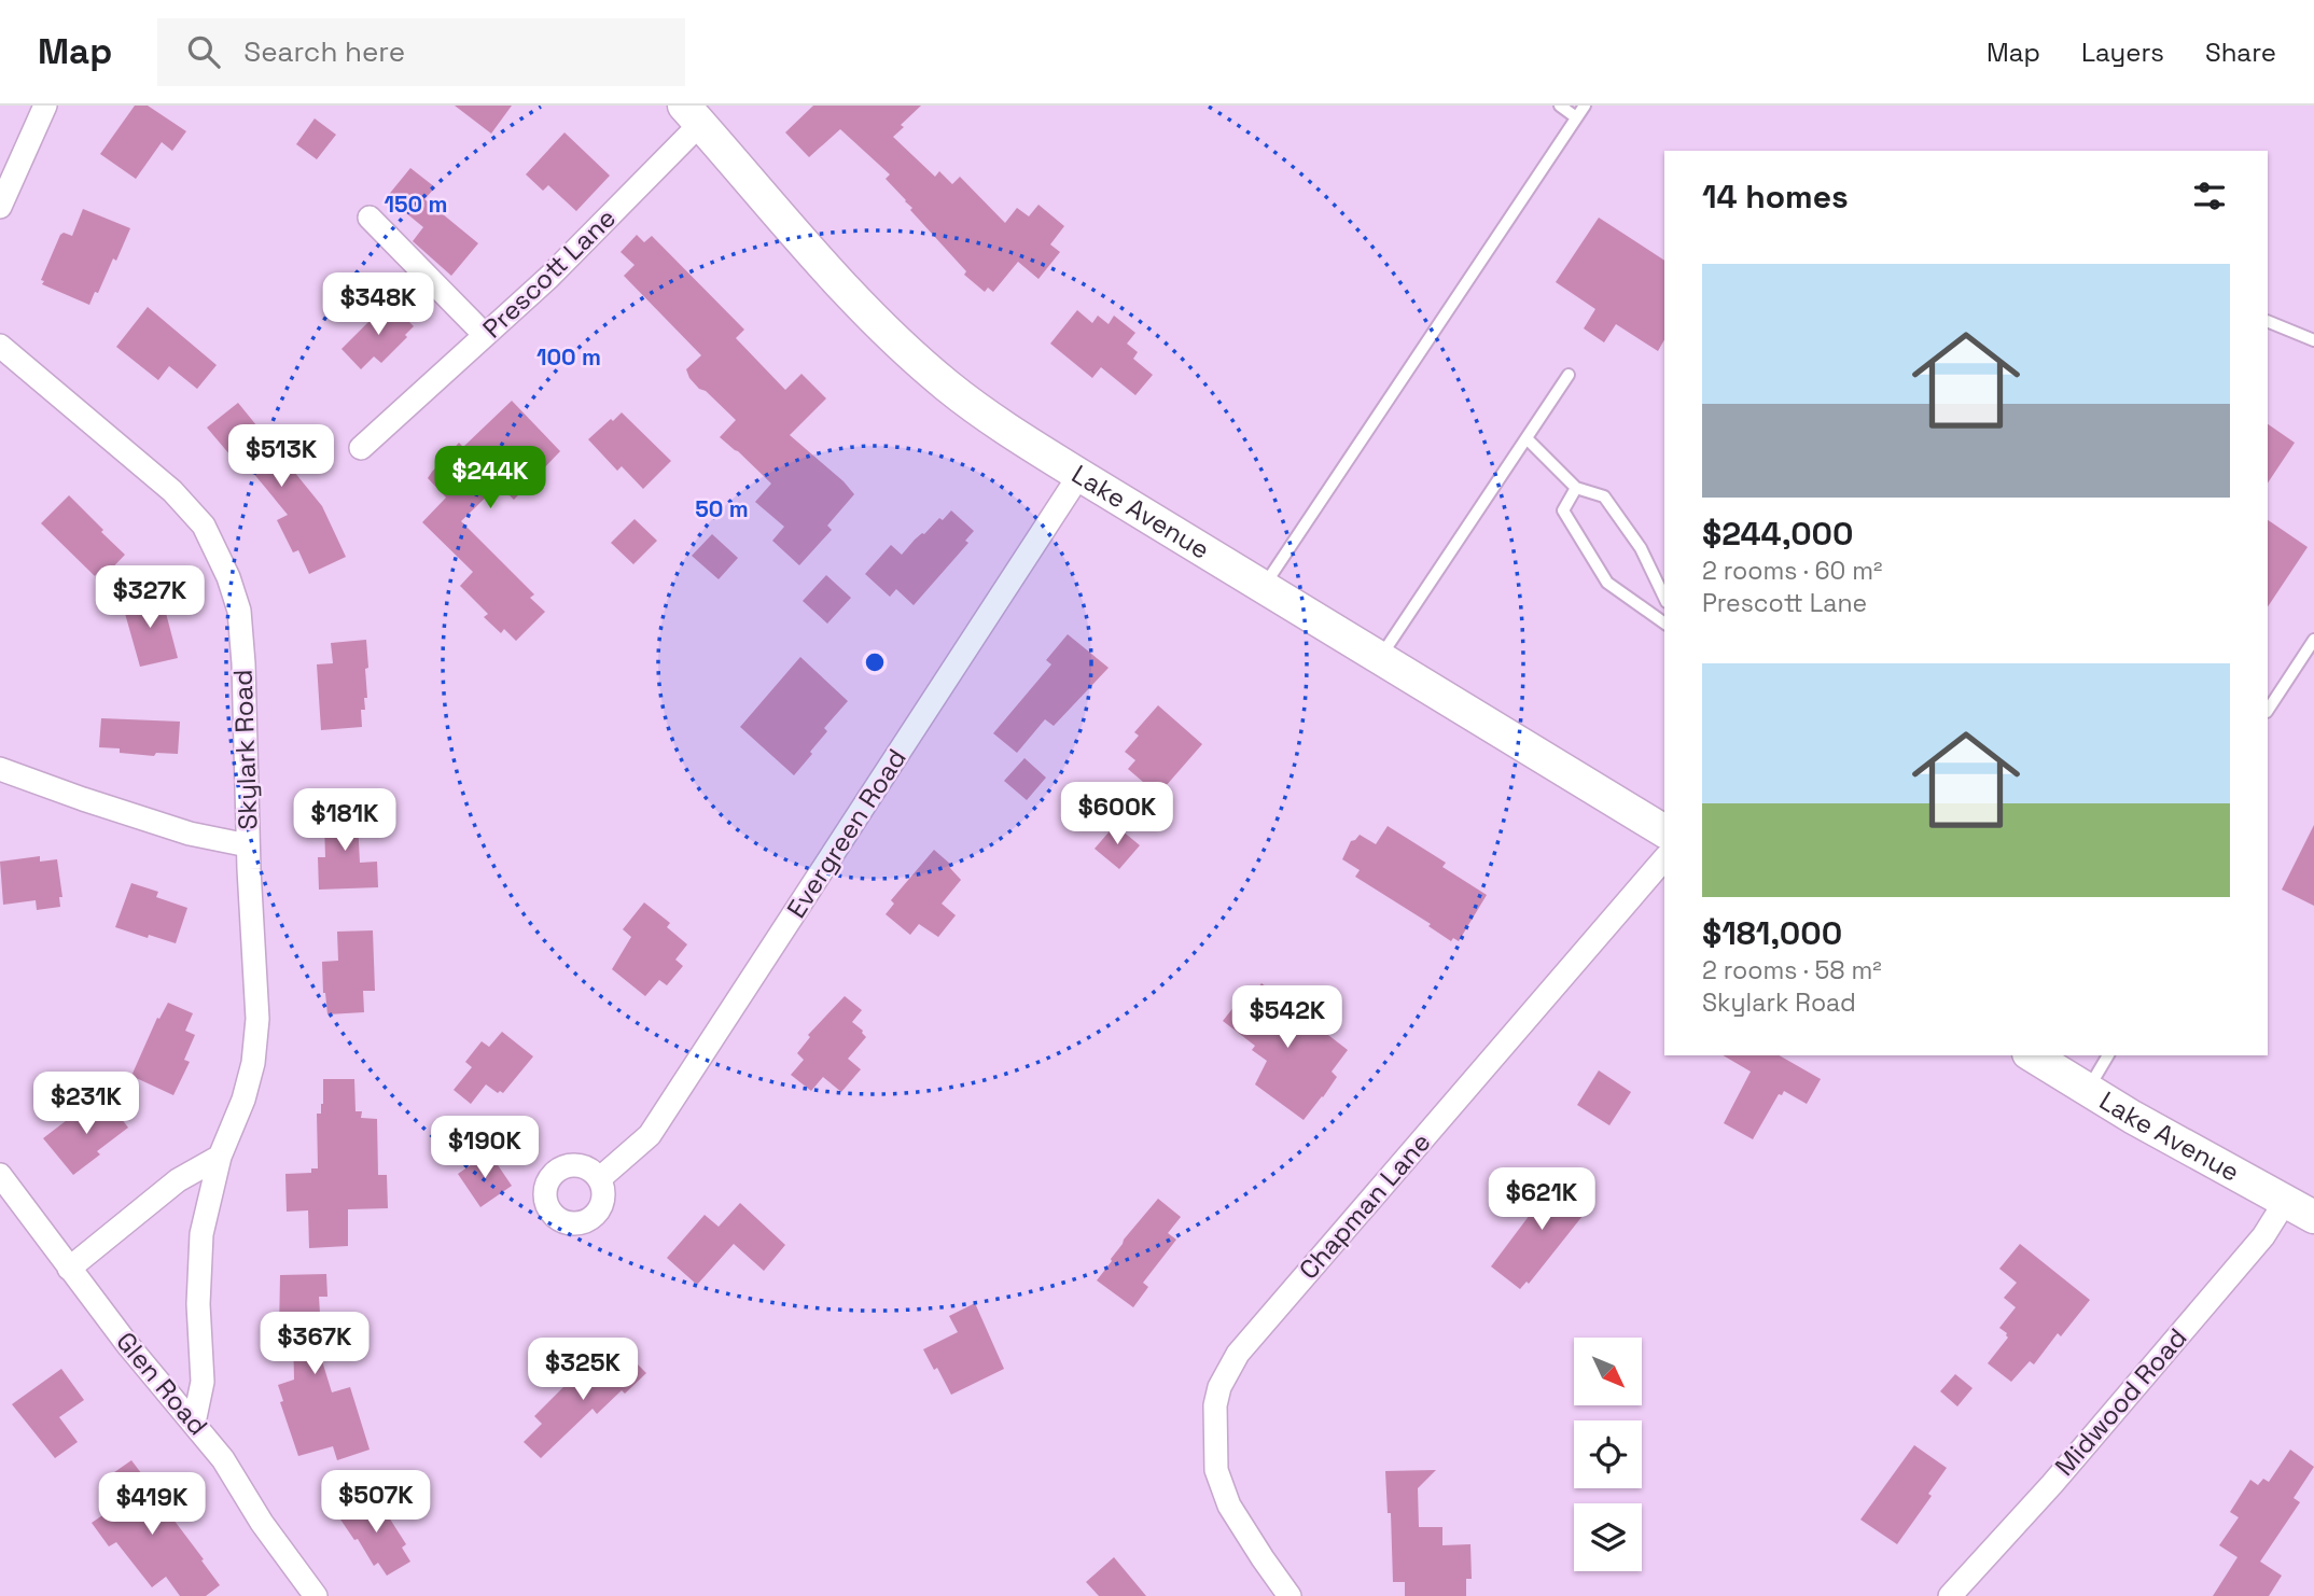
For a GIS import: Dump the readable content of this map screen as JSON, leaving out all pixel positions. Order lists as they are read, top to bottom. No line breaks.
{"streets":{"main road":["Lake Avenue"],"street":["Prescott Lane","Skylark Road","Evergreen Road","Chapman Lane","Glen Road","Midwood Road"]},"crossings":[["Prescott Lane","Lake Avenue"],["Lake Avenue","Evergreen Road"],["Lake Avenue","Midwood Road"],["Skylark Road","Glen Road"]],"north":"bottom right","page":{"header":"Map","search":"Search here","nav":["Map","Layers","Share"],"heading":"14 homes","list":[{"name":"$244,000","note":"2 rooms · 60 m² · Prescott Lane"},{"name":"$181,000","note":"2 rooms · 58 m² · Skylark Road"}],"price":["$348K","$513K","$244K","$327K","$600K","$181K","$542K","$231K","$190K","$621K","$367K","$325K","$507K","$419K"]},"rings":["150 m","100 m","50 m"]}
